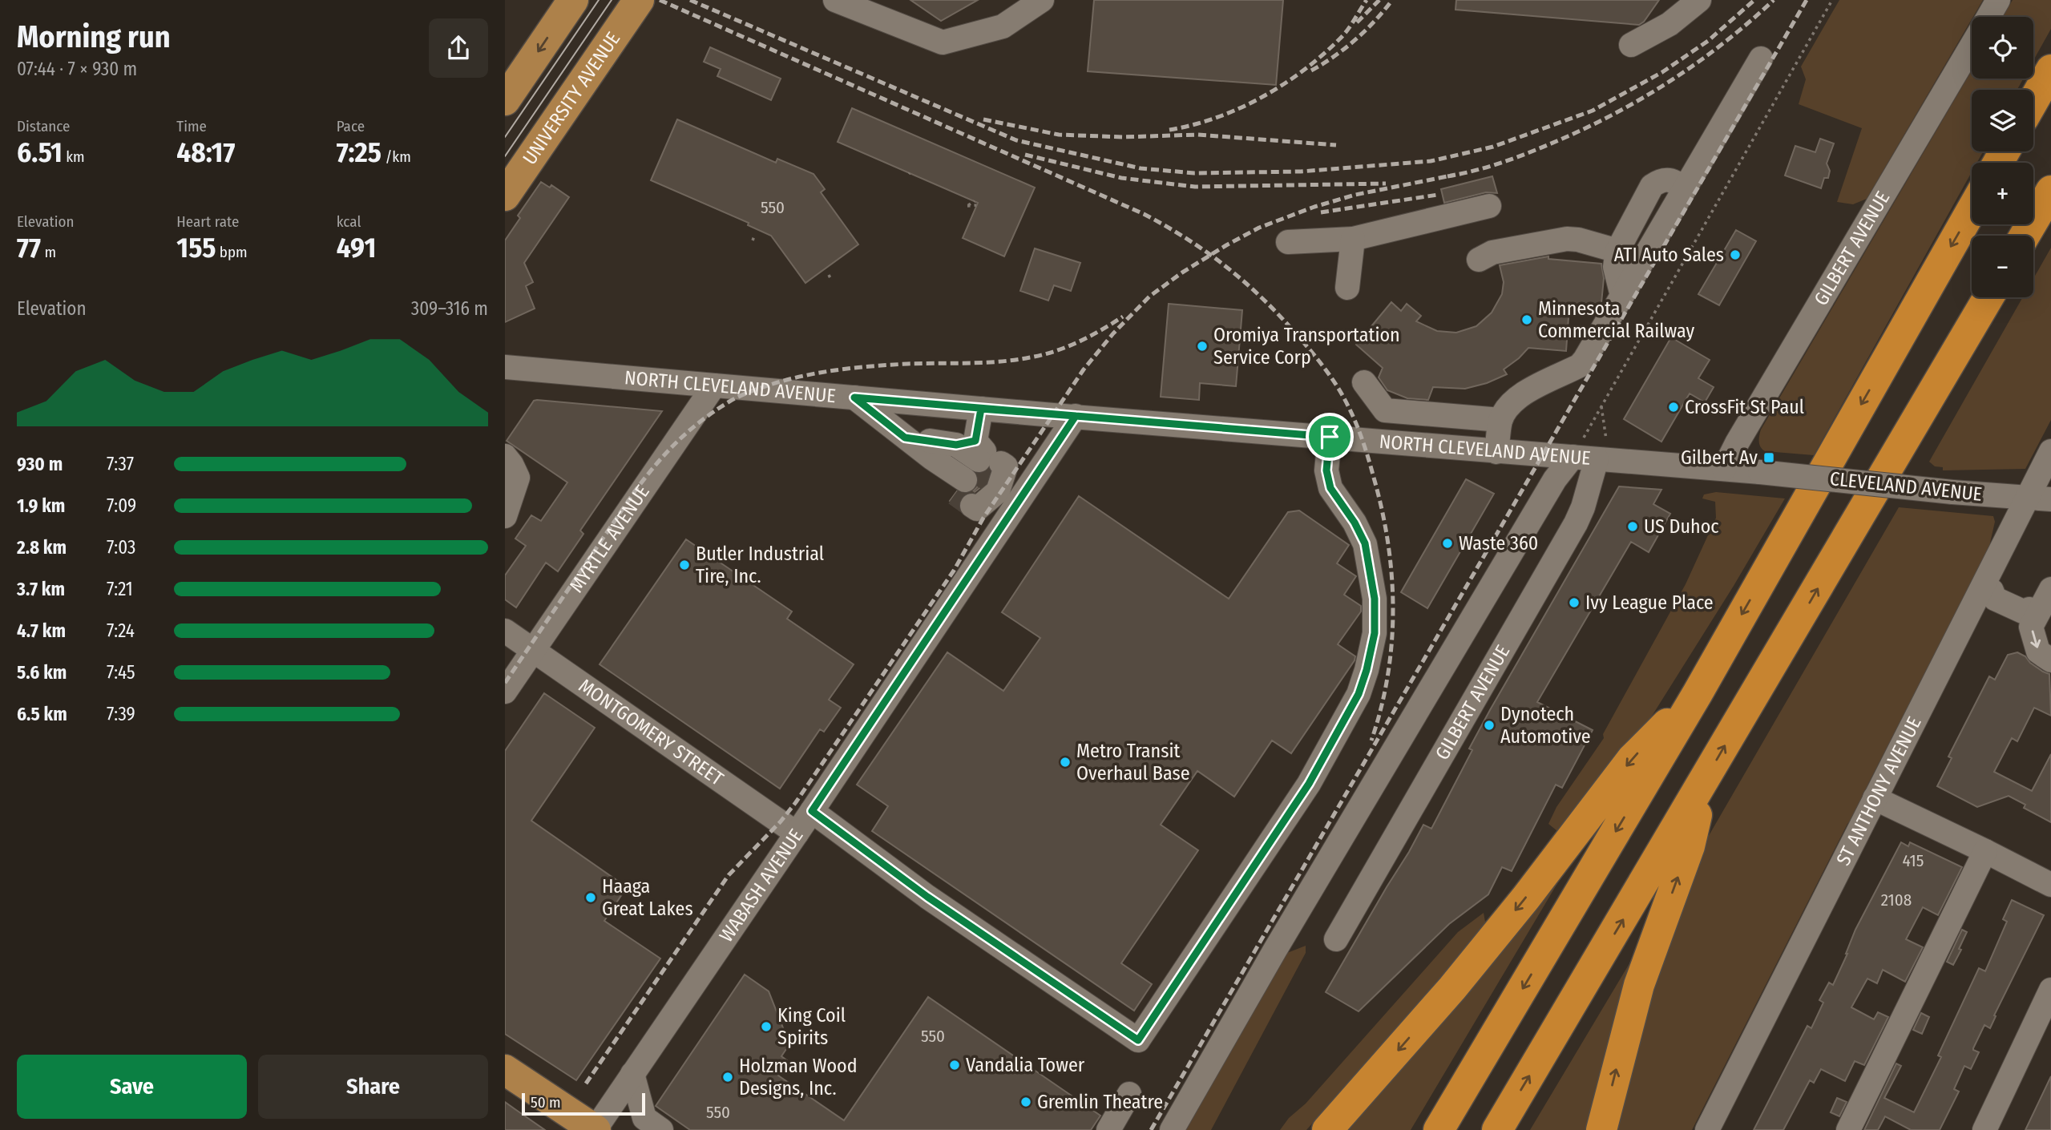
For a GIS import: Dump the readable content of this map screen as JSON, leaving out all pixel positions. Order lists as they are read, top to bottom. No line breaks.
{"streets":{"main road":["UNIVERSITY AVENUE"],"street":["GILBERT AVENUE","NORTH CLEVELAND AVENUE","CLEVELAND AVENUE","MYRTLE AVENUE","MONTGOMERY STREET","ST ANTHONY AVENUE","WABASH AVENUE"]},"crossings":[["GILBERT AVENUE","NORTH CLEVELAND AVENUE"],["NORTH CLEVELAND AVENUE","CLEVELAND AVENUE"],["NORTH CLEVELAND AVENUE","MYRTLE AVENUE"],["NORTH CLEVELAND AVENUE","WABASH AVENUE"],["CLEVELAND AVENUE","ST ANTHONY AVENUE"],["MYRTLE AVENUE","MONTGOMERY STREET"],["MONTGOMERY STREET","WABASH AVENUE"]],"places":{"other":["ATI Auto Sales","Minnesota Commercial Railway","Oromiya Transportation Service Corp","CrossFit St Paul","US Duhoc","Waste 360","Butler Industrial Tire, Inc.","Ivy League Place","Dynotech Automotive","Metro Transit Overhaul Base","Haaga Great Lakes","King Coil Spirits","Vandalia Tower","Holzman Wood Designs, Inc.","Gremlin Theatre"],"transit":["Gilbert Av"]},"house_numbers":["550","415","2108","550","550"],"scale_bar":"50 m","page":{"heading":["Morning run","07:44 · 7 × 930 m"],"map_buttons":["+","−"],"stats":[["Distance","6.51 km"],["Time","48:17"],["Pace","7:25 /km"],["Elevation","77 m"],["Heart rate","155 bpm"],["kcal","491"]],"chart":["Elevation","309–316 m"],"list":[{"name":"930 m","note":"7:37"},{"name":"1.9 km","note":"7:09"},{"name":"2.8 km","note":"7:03"},{"name":"3.7 km","note":"7:21"},{"name":"4.7 km","note":"7:24"},{"name":"5.6 km","note":"7:45"},{"name":"6.5 km","note":"7:39"}],"buttons":["Save","Share"],"scale":"50 m"}}
